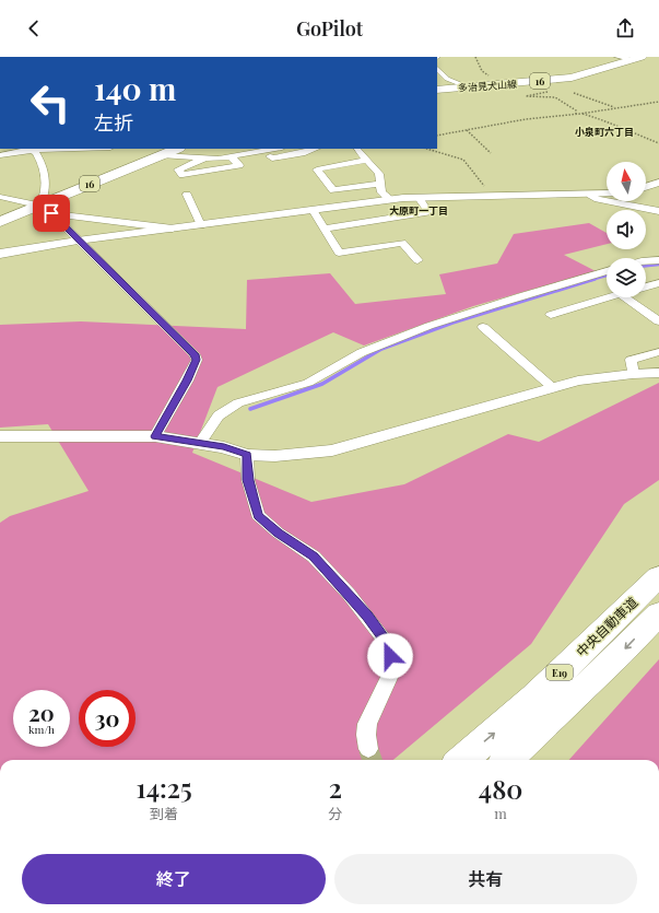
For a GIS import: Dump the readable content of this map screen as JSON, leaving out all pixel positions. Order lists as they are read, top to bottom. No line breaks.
{"streets":{"highway":["中央自動車道","E19"],"main road":["16","多治見犬山線"]},"districts":["小泉町六丁目","大原町一丁目"],"north":"top","page":{"header":"GoPilot","turn":["140 m","左折"],"speed":"20 km/h","limit":"30","eta":["14:25","到着","2","分","480","m"],"buttons":["終了","共有"]}}
